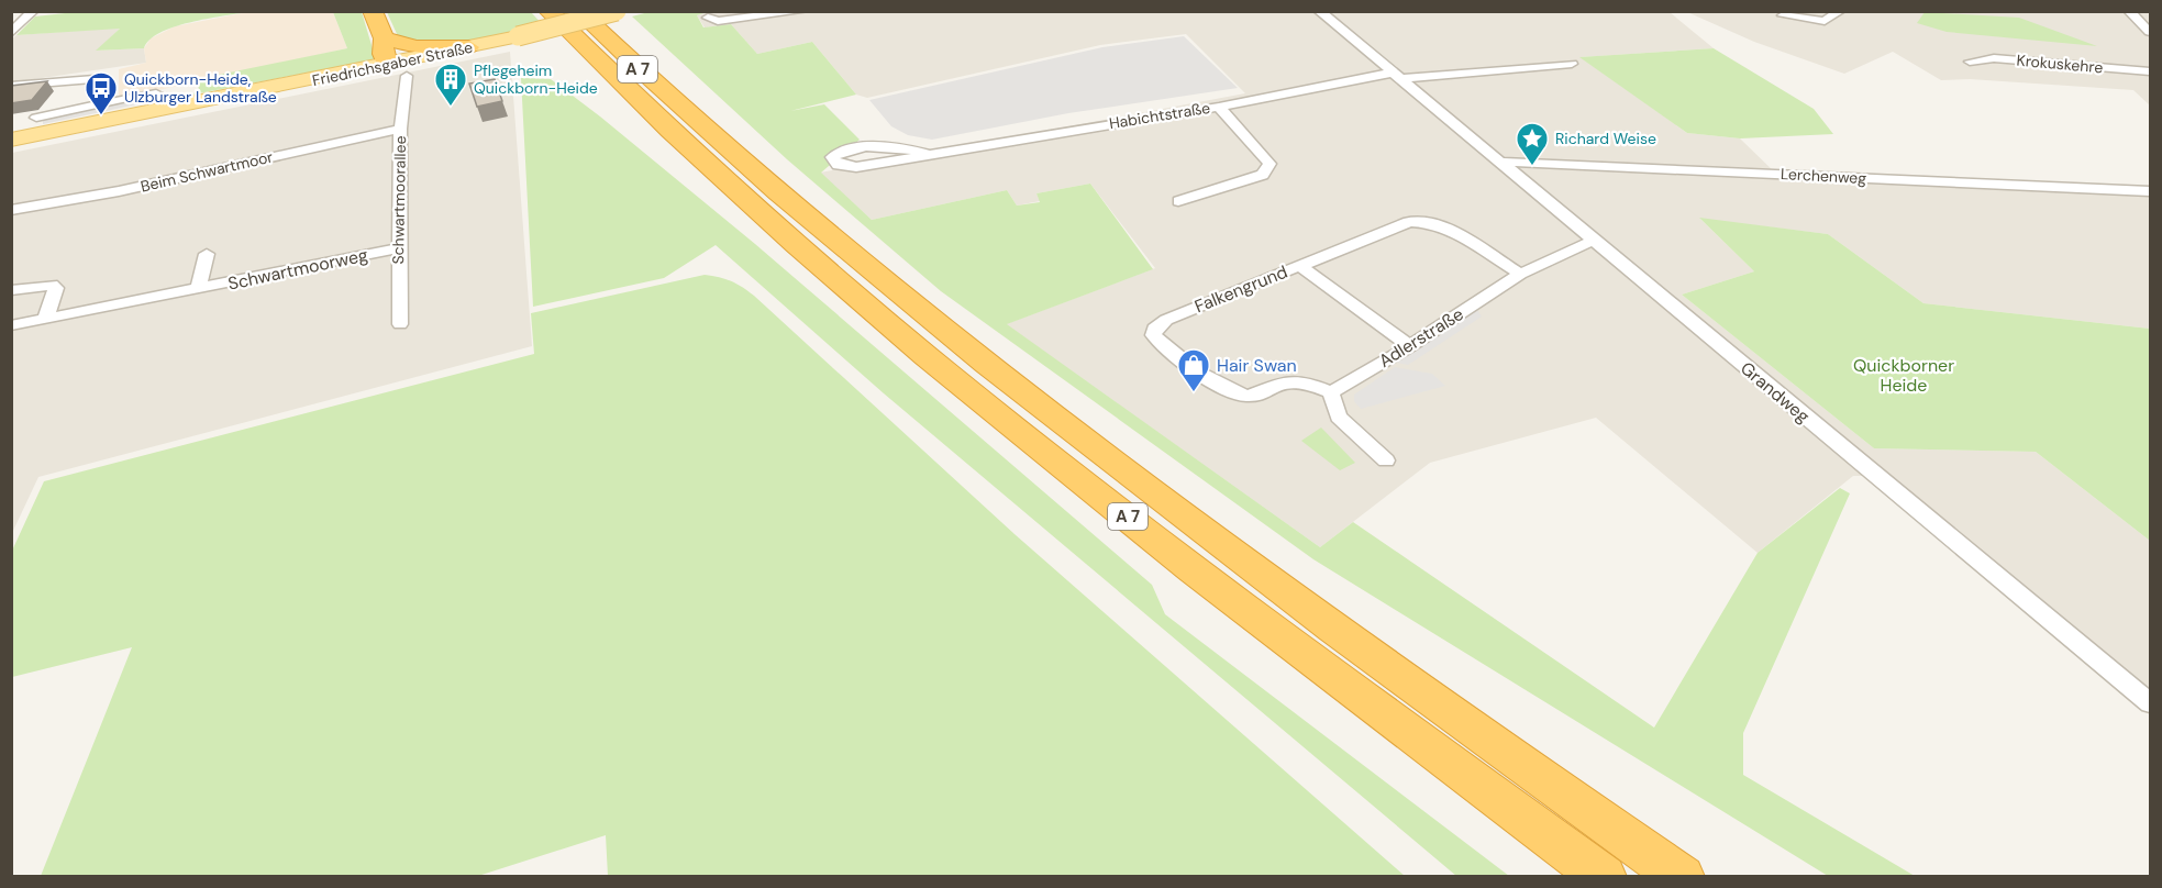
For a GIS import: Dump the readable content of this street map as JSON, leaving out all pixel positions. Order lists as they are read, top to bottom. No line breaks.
{"streets":{"highway":["A 7"],"main road":["Friedrichsgaber Straße"],"street":["Krokuskehre","Habichtstraße","Beim Schwartmoor","Lerchenweg","Schwartmoorallee","Schwartmoorweg","Falkengrund","Adlerstraße","Grandweg"]},"crossings":[["Friedrichsgaber Straße","Schwartmoorallee"],["Habichtstraße","Grandweg"],["Beim Schwartmoor","Schwartmoorallee"],["Lerchenweg","Grandweg"],["Schwartmoorallee","Schwartmoorweg"],["Falkengrund","Adlerstraße"],["Adlerstraße","Grandweg"]],"parks":["Quickborner Heide"],"places":{"building":["Pflegeheim Quickborn-Heide"],"bus stop":["Quickborn-Heide, Ulzburger Landstraße"],"place":["Richard Weise"],"shop":["Hair Swan"]}}
